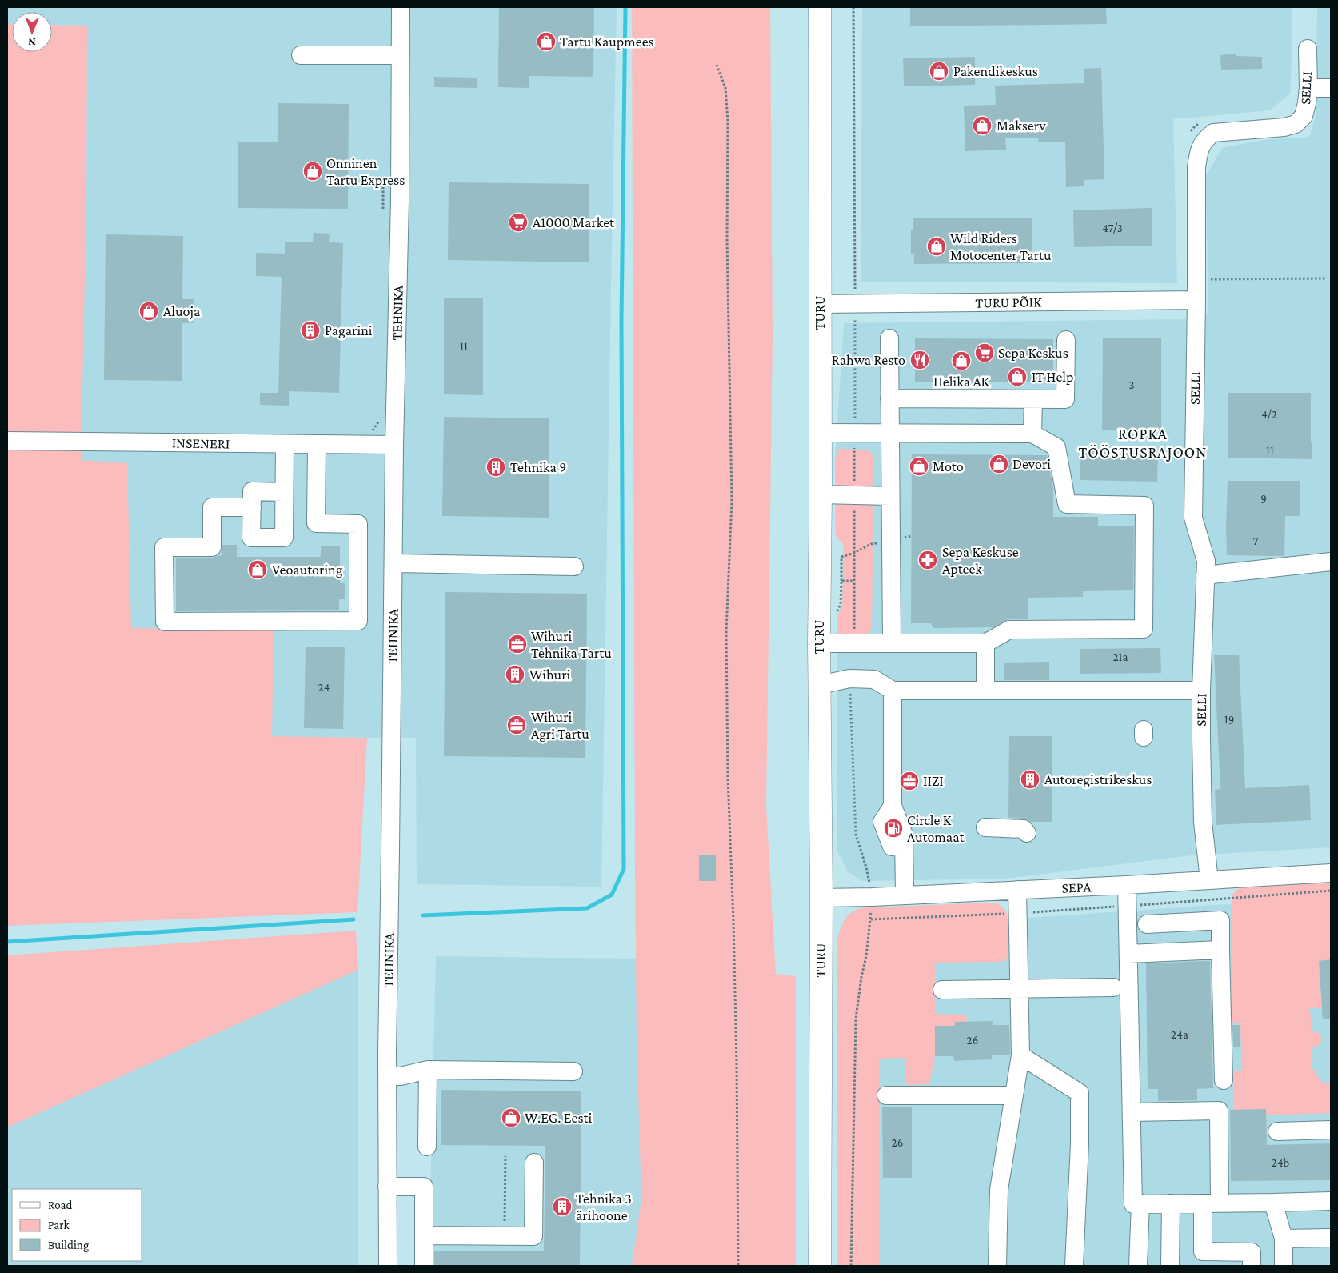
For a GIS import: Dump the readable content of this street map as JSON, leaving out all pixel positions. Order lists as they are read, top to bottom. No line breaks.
{"streets":{"main road":["TURU"],"street":["SELLI","TURU PÕIK","TEHNIKA","INSENERI","SEPA"]},"crossings":[["SELLI","TURU PÕIK"],["SELLI","SEPA"],["TURU PÕIK","TURU"],["TEHNIKA","INSENERI"],["TURU","SEPA"]],"districts":["ROPKA TÖÖSTUSRAJOON"],"places":{"shop":["Tartu Kaupmees","Pakendikeskus","Makserv","Onninen Tartu Express","Wild Riders Motocenter Tartu","Aluoja","Helika AK","IT Help","Devori","Moto","Veoautoring","W.EG. Eesti"],"supermarket":["A1000 Market","Sepa Keskus"],"building":["Pagarini","Tehnika 9","Wihuri","Autoregistrikeskus","Tehnika 3 ärihoone"],"restaurant":["Rahwa Resto"],"pharmacy":["Sepa Keskuse Apteek"],"office":["Wihuri Tehnika Tartu","Wihuri Agri Tartu","IIZI"],"fuel station":["Circle K Automaat"]},"house_numbers":["47/3","11","3","4/2","11","9","7","21a","24","19","24a","26","26","24b"],"legend":["Road","Park","Building"],"north":"bottom"}
